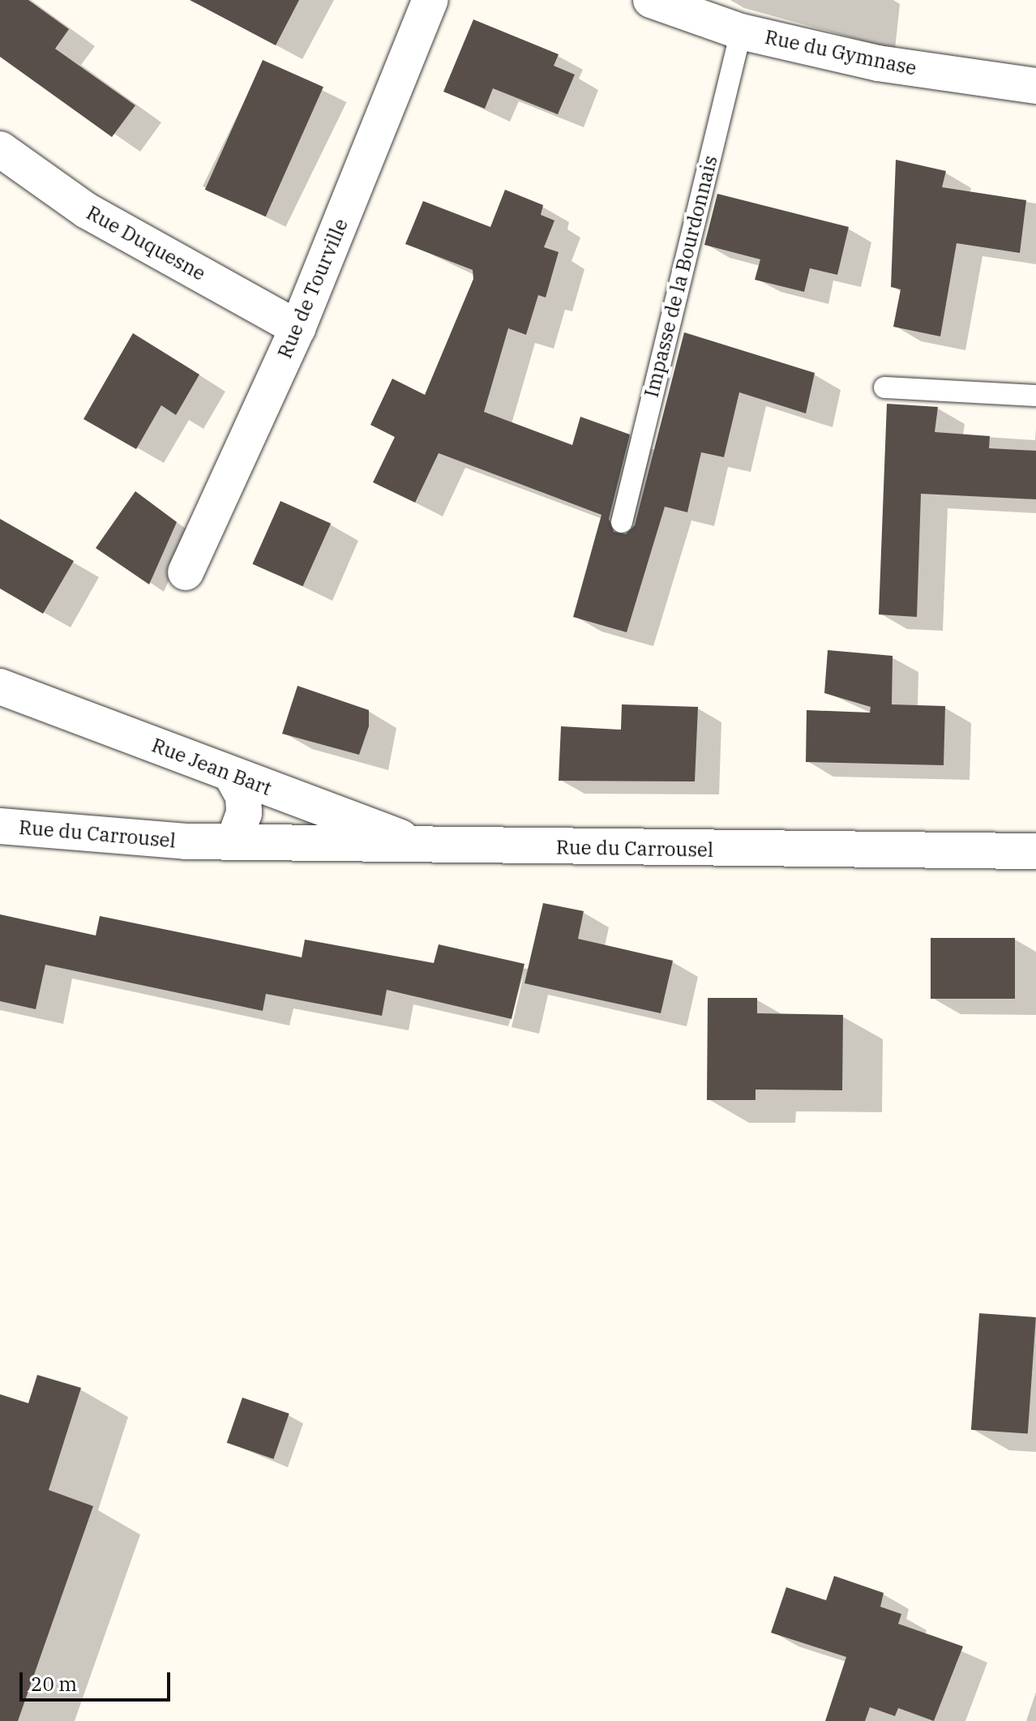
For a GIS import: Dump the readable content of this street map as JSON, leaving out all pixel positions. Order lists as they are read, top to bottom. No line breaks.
{"streets":{"street":["Rue du Gymnase","Rue Duquesne","Rue de Tourville","Rue Jean Bart","Rue du Carrousel"],"lane":["Impasse de la Bourdonnais"]},"crossings":[["Rue du Gymnase","Impasse de la Bourdonnais"],["Rue Duquesne","Rue de Tourville"],["Rue Jean Bart","Rue du Carrousel"]],"scale_bar":"20 m"}
